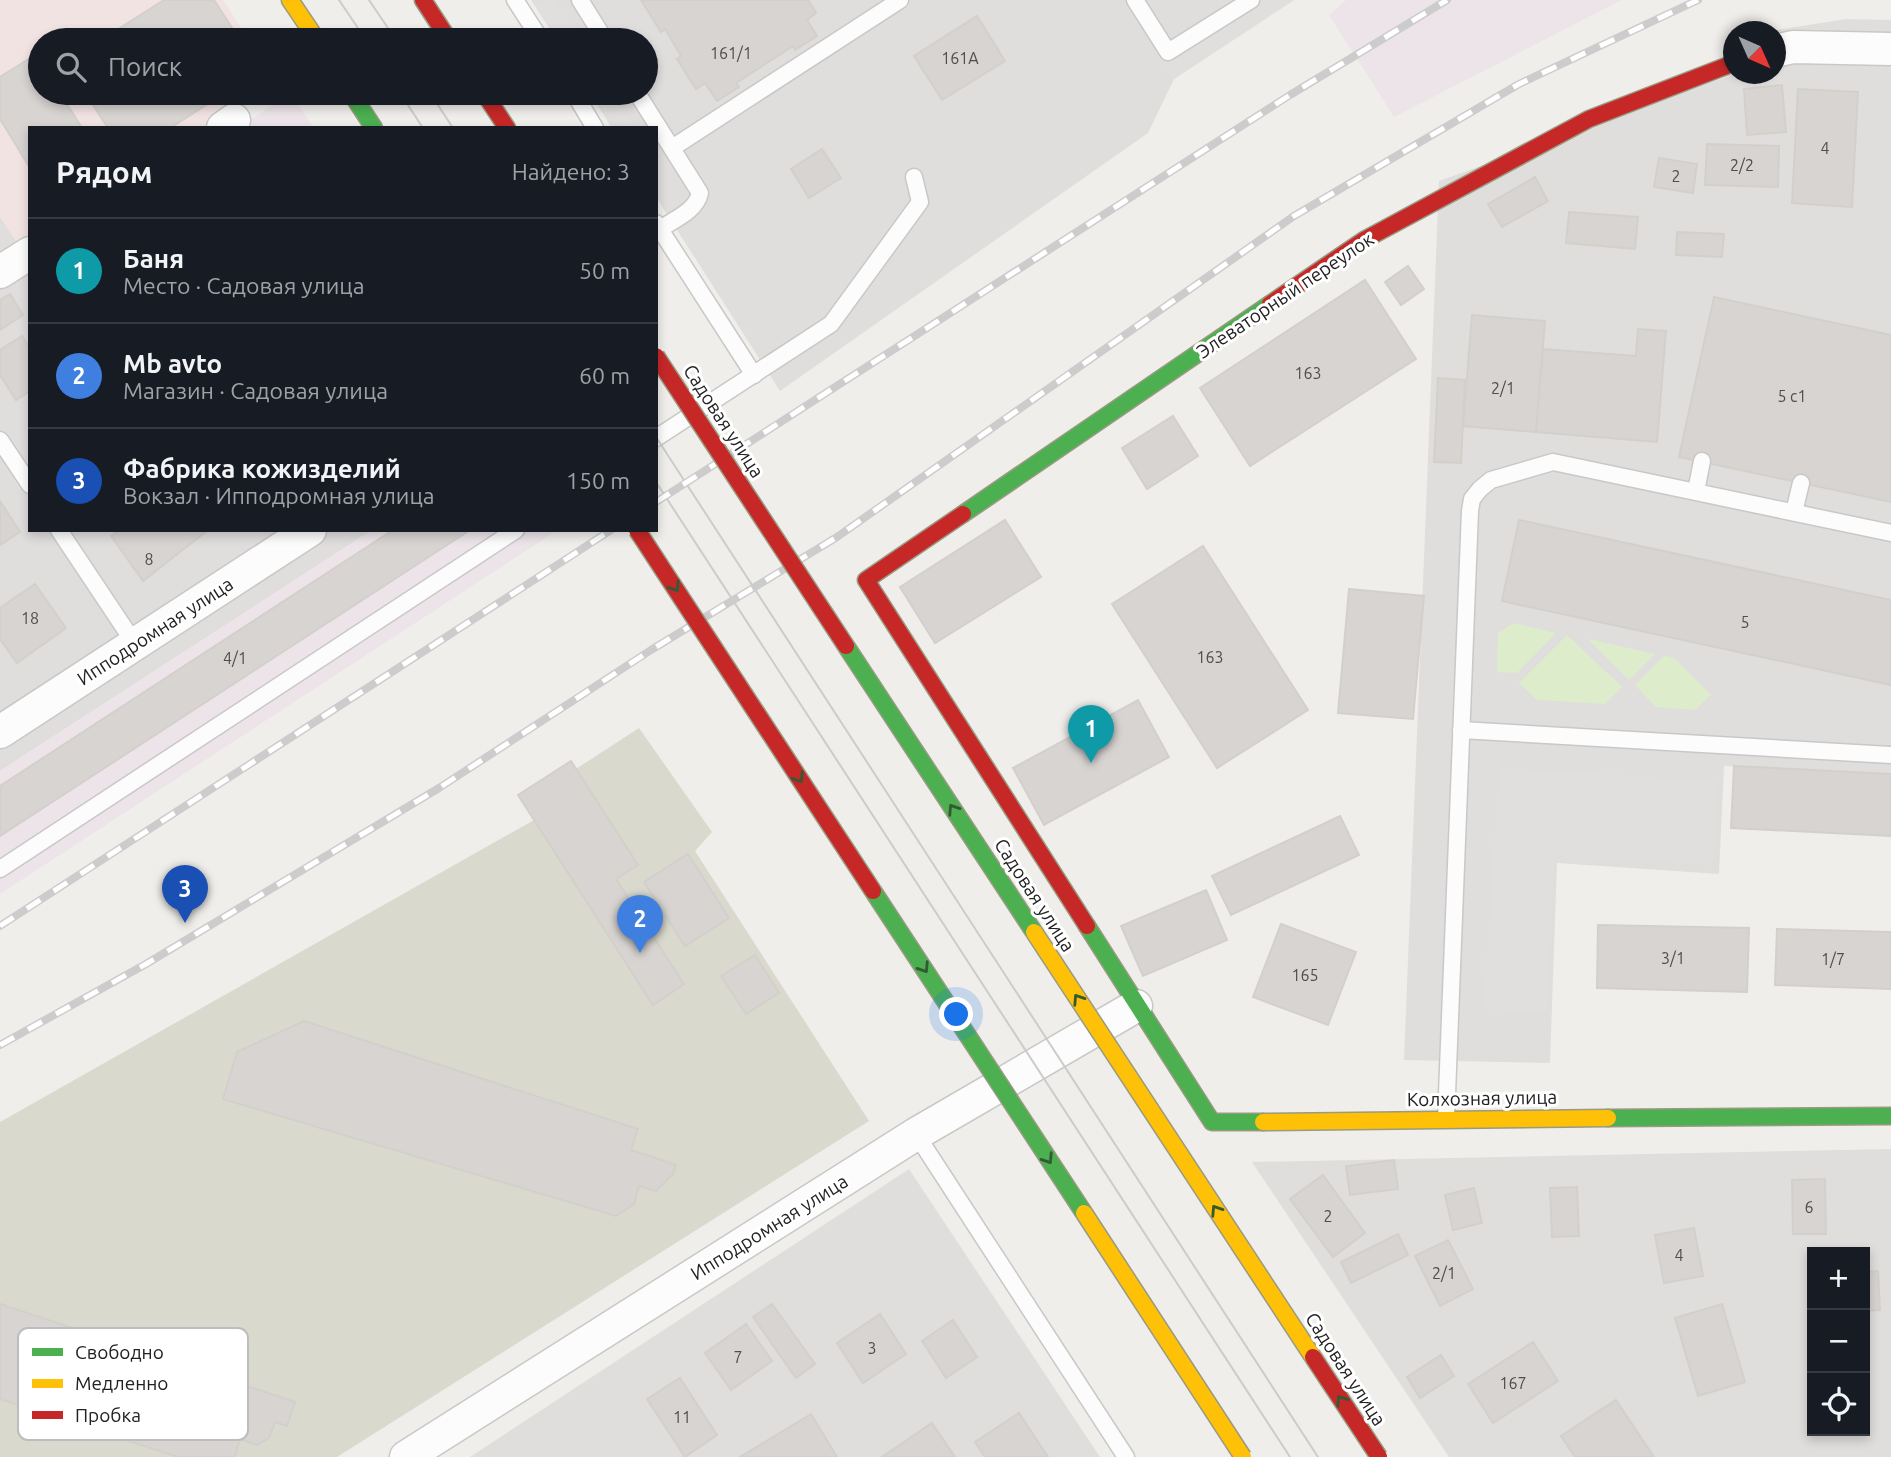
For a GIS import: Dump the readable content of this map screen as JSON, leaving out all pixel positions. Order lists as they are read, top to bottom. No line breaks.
{"streets":{"main road":["Элеваторный переулок","Садовая улица","Колхозная улица"],"street":["Ипподромная улица"]},"crossings":[["Элеваторный переулок","Ипподромная улица"],["Элеваторный переулок","Колхозная улица"],["Ипподромная улица","Колхозная улица"]],"house_numbers":["161/1","161А","4","2/2","2","163","2/1","5 с1","8","18","5","163","4/1","3/1","1/7","165","6","2","4","2/1","3","7","167","11"],"legend":["Свободно","Медленно","Пробка"],"north":"bottom right","page":{"search":"Поиск","heading":["Рядом","Найдено: 3"],"list":[{"mark":"1","name":"Баня","note":"Место · Садовая улица","value":"50 m"},{"mark":"2","name":"Mb avto","note":"Магазин · Садовая улица","value":"60 m"},{"mark":"3","name":"Фабрика кожизделий","note":"Вокзал · Ипподромная улица","value":"150 m"}],"pins":["1","3","2"],"map_buttons":["+","−"]}}
